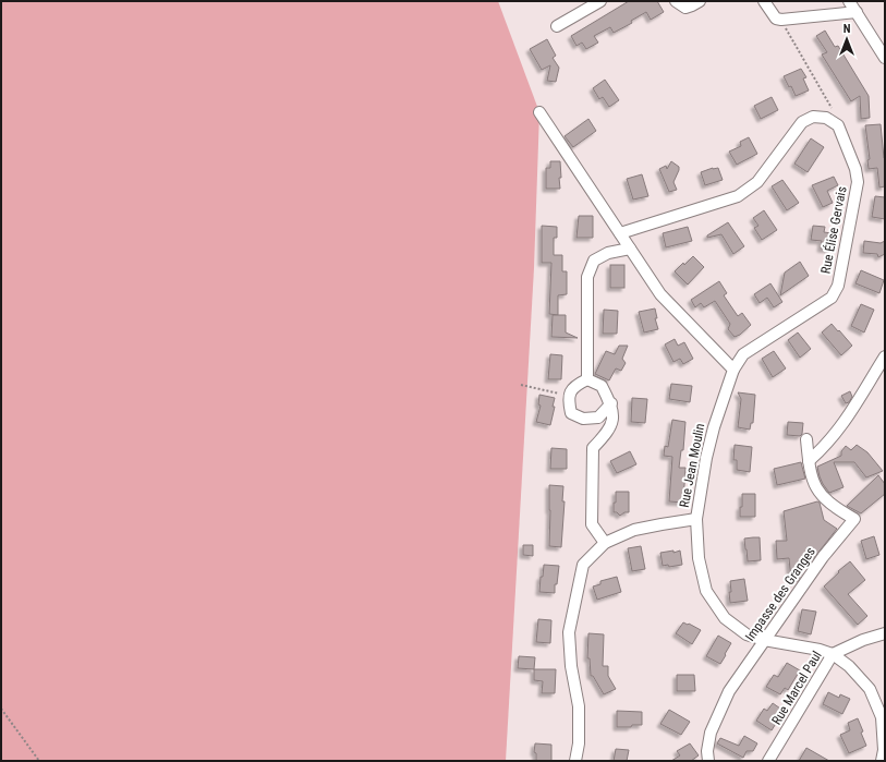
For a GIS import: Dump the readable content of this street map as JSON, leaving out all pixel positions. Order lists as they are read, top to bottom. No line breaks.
{"streets":{"street":["Rue Élise Gervais","Rue Jean Moulin","Impasse des Granges","Rue Marcel Paul"]},"crossings":[["Rue Élise Gervais","Rue Jean Moulin"],["Rue Jean Moulin","Impasse des Granges"],["Rue Jean Moulin","Rue Marcel Paul"]],"north":"top"}
